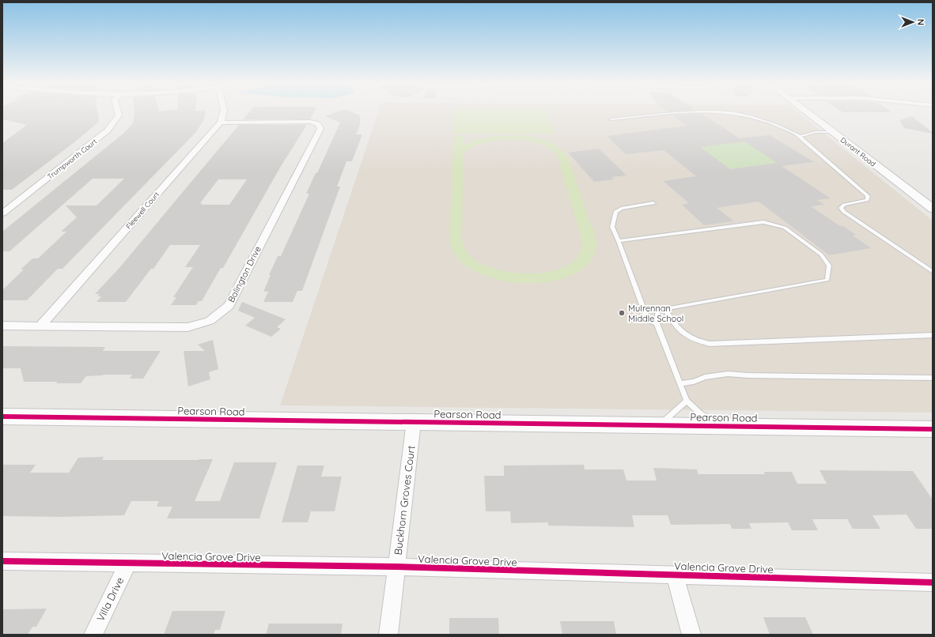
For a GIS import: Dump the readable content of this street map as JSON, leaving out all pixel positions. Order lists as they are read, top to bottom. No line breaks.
{"streets":{"street":["Durant Road","Trumpworth Court","Fleewell Court","Balington Drive","Pearson Road","Buckhorn Groves Court","Valencia Grove Drive","Villa Drive"]},"crossings":[["Fleewell Court","Balington Drive"],["Pearson Road","Buckhorn Groves Court"],["Buckhorn Groves Court","Valencia Grove Drive"],["Valencia Grove Drive","Villa Drive"]],"places":["Mulrennan Middle School"],"north":"right"}
